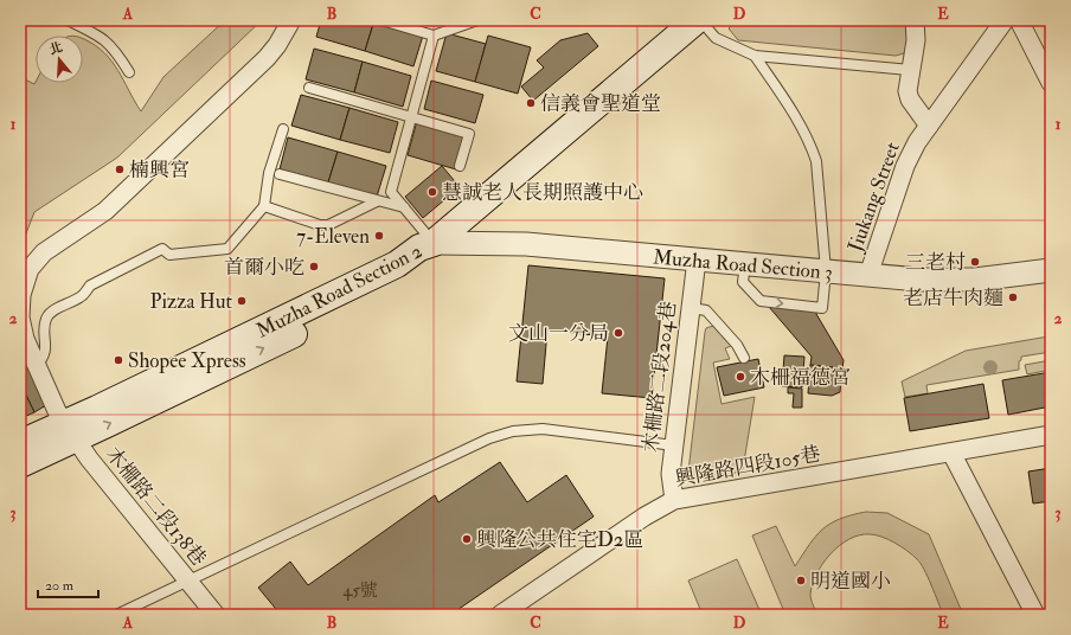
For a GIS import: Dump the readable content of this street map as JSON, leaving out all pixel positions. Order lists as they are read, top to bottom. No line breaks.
{"streets":{"main road":["Muzha Road Section 2"],"street":["Jiukang Street","Muzha Road Section 3","木柵路二段204巷","興隆路四段105巷","木柵路二段138巷"]},"crossings":[["Jiukang Street","Muzha Road Section 3"],["Muzha Road Section 3","Muzha Road Section 2"],["Muzha Road Section 3","木柵路二段204巷"],["Muzha Road Section 2","木柵路二段138巷"],["木柵路二段204巷","興隆路四段105巷"]],"places":["信義會聖道堂","楠興宮","慧誠老人長期照護中心","7-Eleven","三老村","首爾小吃","老店牛肉麵","Pizza Hut","文山一分局","Shopee Xpress","木柵福德宮","興隆公共住宅D2區","明道國小"],"house_numbers":["45號"],"scale_bar":"20 m","north":"top","grid":{"columns":["A","B","C","D","E"],"rows":["1","2","3"]}}
